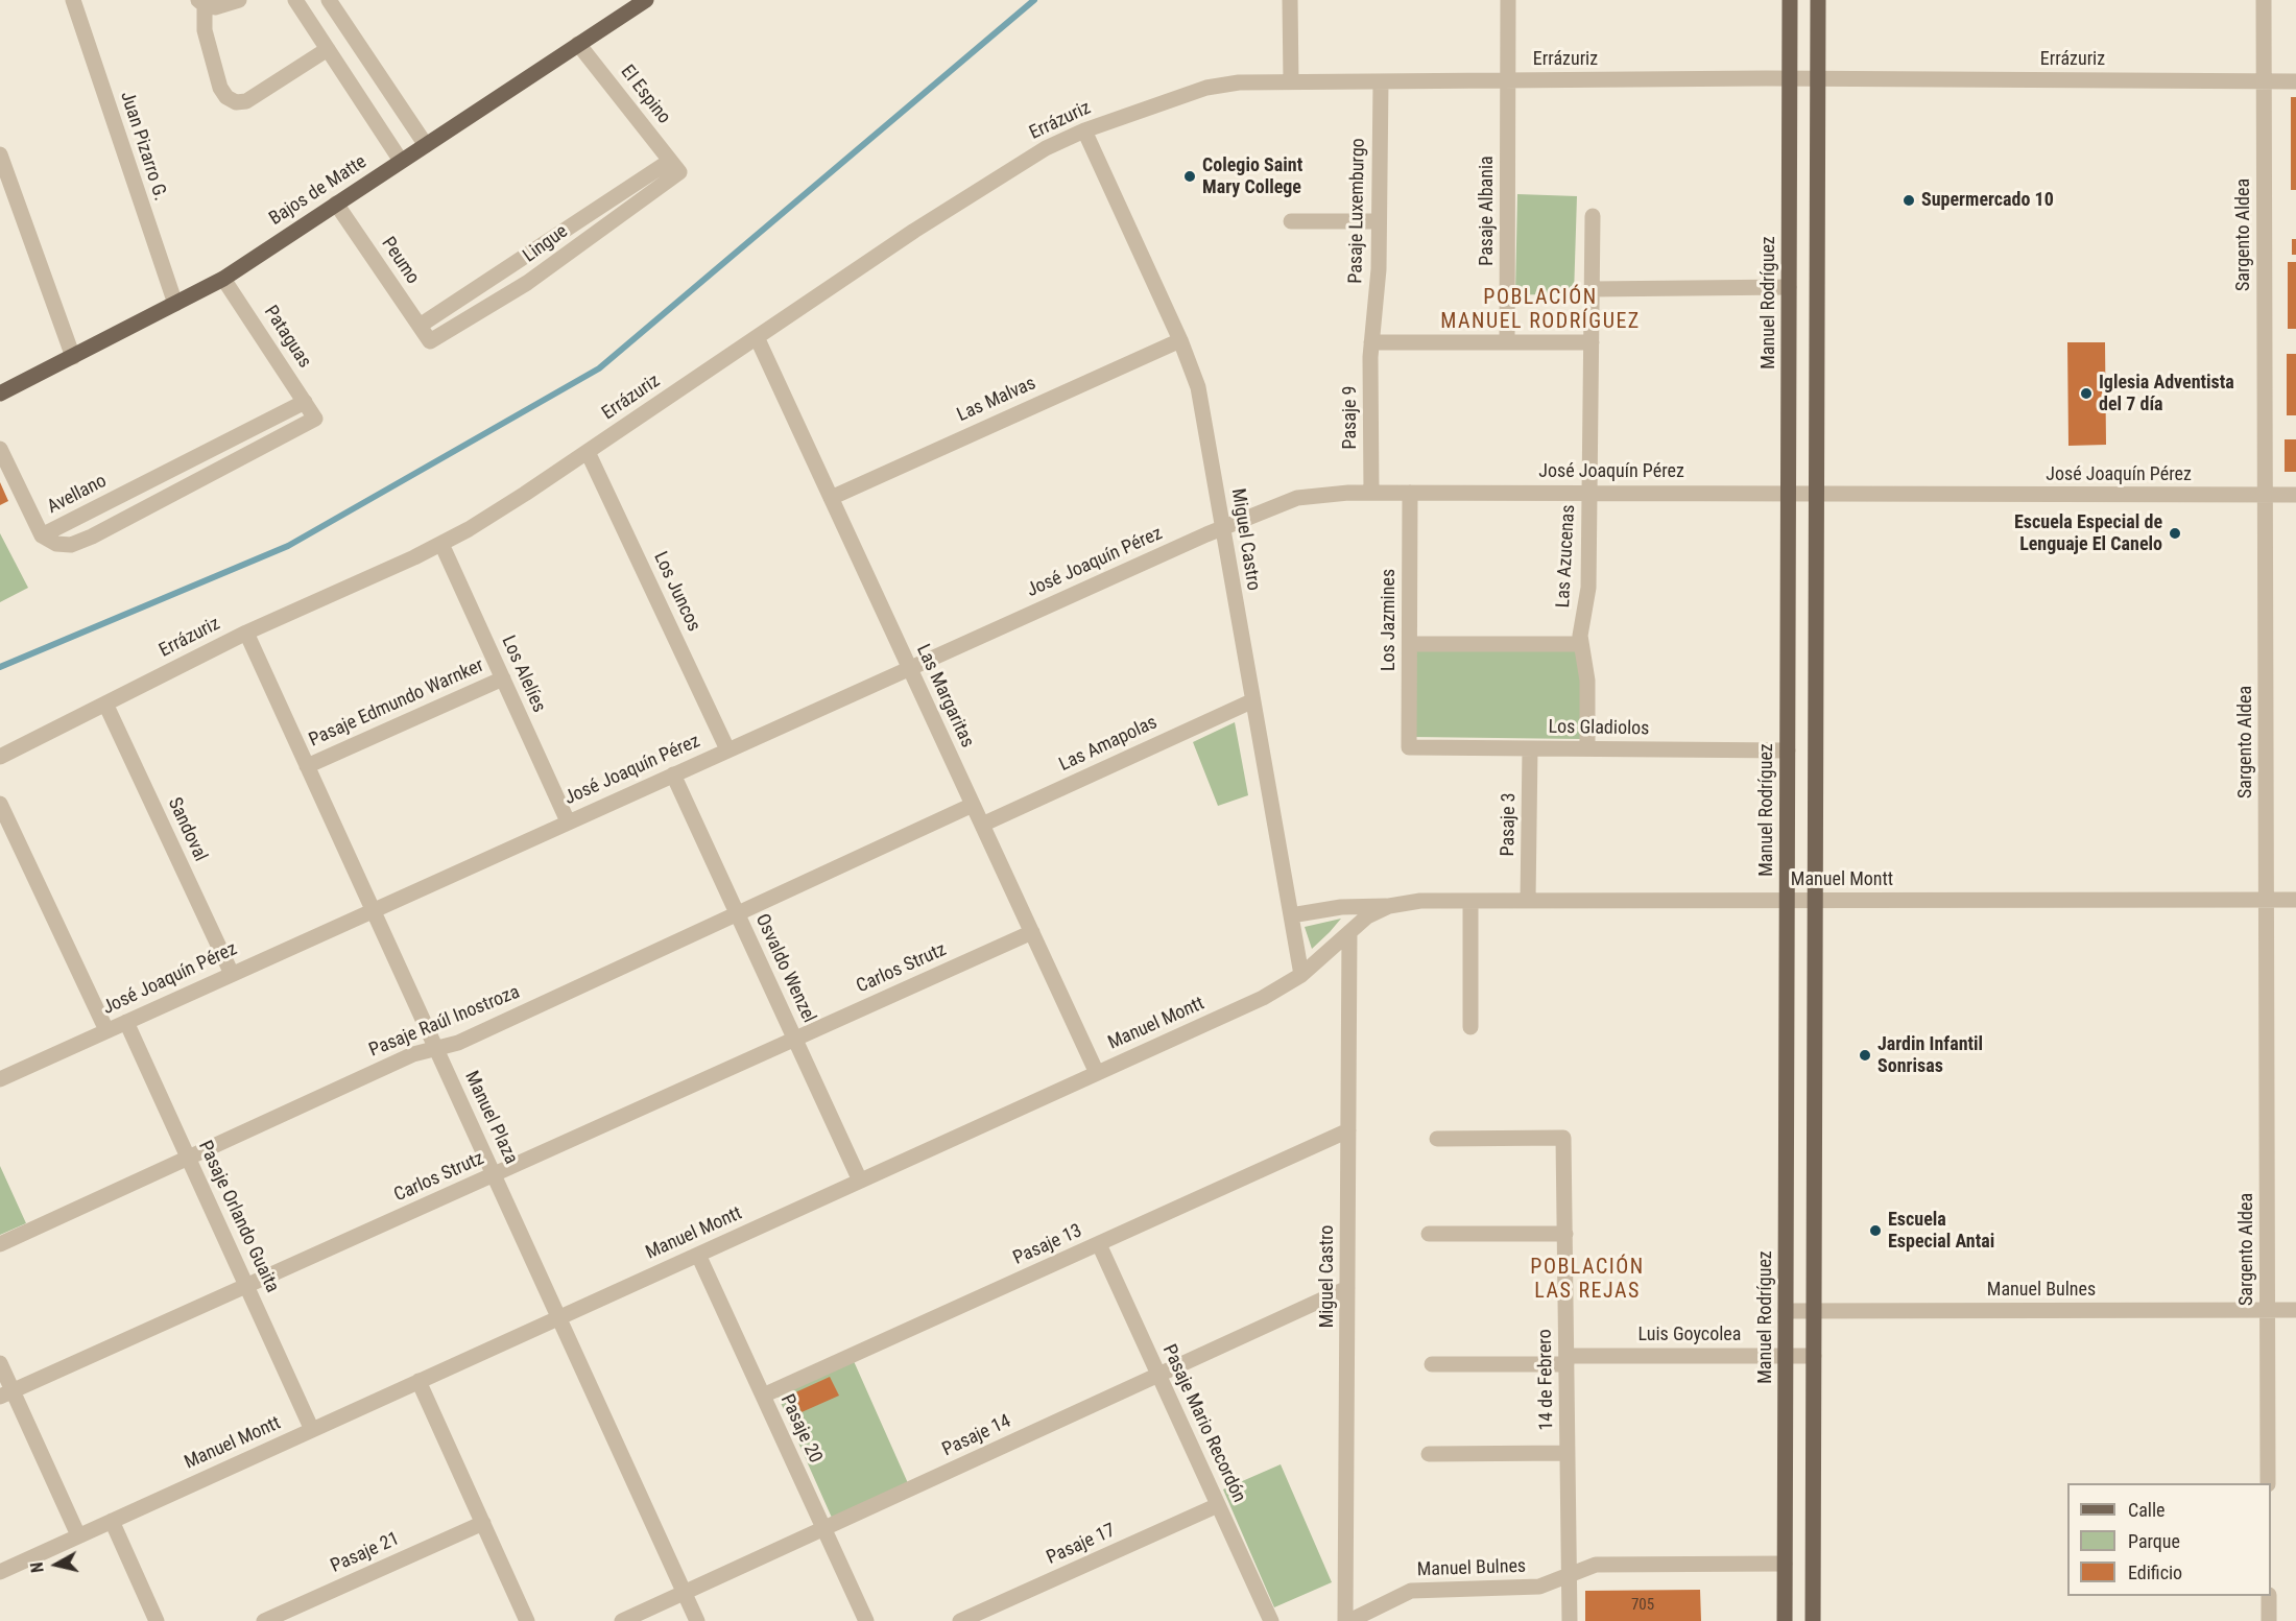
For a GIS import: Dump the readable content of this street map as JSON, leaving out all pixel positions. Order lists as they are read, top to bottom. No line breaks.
{"streets":{"main road":["Bajos de Matte","Manuel Rodríguez"],"street":["Errázuriz","El Espino","Juan Pizarro G.","Pasaje Luxemburgo","Pasaje Albania","Sargento Aldea","Lingue","Peumo","Pataguas","Las Malvas","Pasaje 9","José Joaquín Pérez","Avellano","Miguel Castro","Las Azucenas","Los Juncos","Los Jazmines","Los Alelíes","Las Margaritas","Pasaje Edmundo Warnker","Los Gladiolos","Las Amapolas","Pasaje 3","Sandoval","Manuel Montt","Osvaldo Wenzel","Carlos Strutz","Pasaje Raúl Inostroza","Manuel Plaza","Pasaje Orlando Guaita","Pasaje 13","Manuel Bulnes","Luis Goycolea","14 de Febrero","Pasaje Mario Recordón","Pasaje 20","Pasaje 14","Pasaje 17","Pasaje 21"]},"crossings":[["Errázuriz","Pasaje Luxemburgo"],["Errázuriz","Pasaje Albania"],["Errázuriz","Sargento Aldea"],["Errázuriz","Manuel Rodríguez"],["Errázuriz","Miguel Castro"],["Errázuriz","Los Juncos"],["Errázuriz","Los Alelíes"],["Errázuriz","Las Margaritas"],["Errázuriz","Sandoval"],["Errázuriz","Manuel Plaza"],["El Espino","Bajos de Matte"],["El Espino","Lingue"],["Juan Pizarro G.","Bajos de Matte"],["Bajos de Matte","Peumo"],["Bajos de Matte","Pataguas"],["Pasaje Luxemburgo","Pasaje 9"],["Sargento Aldea","José Joaquín Pérez"],["Sargento Aldea","Manuel Montt"],["Sargento Aldea","Manuel Bulnes"],["Lingue","Peumo"],["Manuel Rodríguez","José Joaquín Pérez"],["Manuel Rodríguez","Los Gladiolos"],["Manuel Rodríguez","Manuel Montt"],["Manuel Rodríguez","Manuel Bulnes"],["Manuel Rodríguez","Luis Goycolea"],["Pataguas","Avellano"],["Las Malvas","Miguel Castro"],["Las Malvas","Las Margaritas"],["Pasaje 9","José Joaquín Pérez"],["José Joaquín Pérez","Miguel Castro"],["José Joaquín Pérez","Las Azucenas"],["José Joaquín Pérez","Los Juncos"],["José Joaquín Pérez","Los Jazmines"],["José Joaquín Pérez","Los Alelíes"],["José Joaquín Pérez","Las Margaritas"],["José Joaquín Pérez","Sandoval"],["José Joaquín Pérez","Osvaldo Wenzel"],["José Joaquín Pérez","Manuel Plaza"],["José Joaquín Pérez","Pasaje Orlando Guaita"],["Miguel Castro","Las Amapolas"],["Miguel Castro","Manuel Montt"],["Miguel Castro","Pasaje 13"],["Miguel Castro","Manuel Bulnes"],["Miguel Castro","Pasaje 14"],["Las Azucenas","Los Gladiolos"],["Los Jazmines","Los Gladiolos"],["Los Alelíes","Pasaje Edmundo Warnker"],["Las Margaritas","Las Amapolas"],["Las Margaritas","Manuel Montt"],["Las Margaritas","Carlos Strutz"],["Las Margaritas","Pasaje Raúl Inostroza"],["Pasaje Edmundo Warnker","Manuel Plaza"],["Los Gladiolos","Pasaje 3"],["Pasaje 3","Manuel Montt"],["Manuel Montt","Osvaldo Wenzel"],["Manuel Montt","Manuel Plaza"],["Manuel Montt","Pasaje Orlando Guaita"],["Manuel Montt","Pasaje 20"],["Osvaldo Wenzel","Carlos Strutz"],["Osvaldo Wenzel","Pasaje Raúl Inostroza"],["Carlos Strutz","Manuel Plaza"],["Carlos Strutz","Pasaje Orlando Guaita"],["Pasaje Raúl Inostroza","Manuel Plaza"],["Pasaje Raúl Inostroza","Pasaje Orlando Guaita"],["Manuel Plaza","Pasaje 14"],["Pasaje 13","Pasaje Mario Recordón"],["Pasaje 13","Pasaje 20"],["Manuel Bulnes","14 de Febrero"],["Luis Goycolea","14 de Febrero"],["Pasaje Mario Recordón","Pasaje 14"],["Pasaje Mario Recordón","Pasaje 17"],["Pasaje 20","Pasaje 14"]],"districts":["POBLACIÓN MANUEL RODRÍGUEZ","POBLACIÓN LAS REJAS"],"places":["Colegio Saint Mary College","Supermercado 10","Iglesia Adventista del 7 día","Escuela Especial de Lenguaje El Canelo","Jardin Infantil Sonrisas","Escuela Especial Antai"],"house_numbers":["705"],"legend":["Calle","Parque","Edificio"],"north":"left"}
